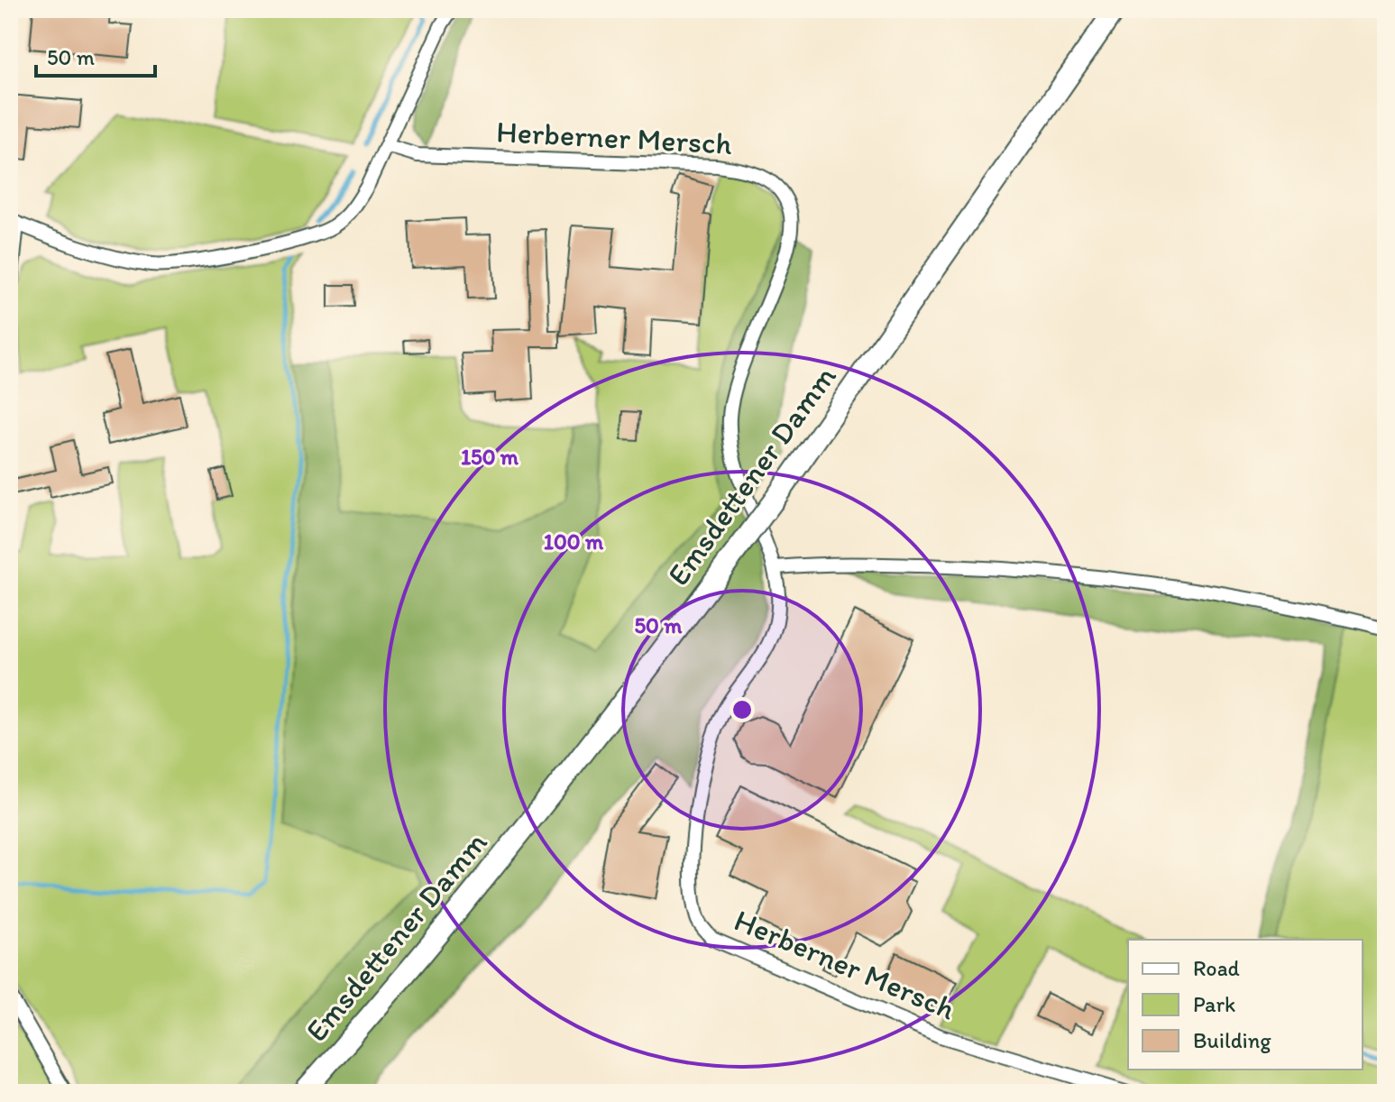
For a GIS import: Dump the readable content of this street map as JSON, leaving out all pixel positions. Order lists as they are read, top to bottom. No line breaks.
{"streets":{"main road":["Emsdettener Damm"],"street":["Herberner Mersch"]},"legend":["Road","Park","Building"],"scale_bar":"50 m","rings":["150 m","100 m","50 m"]}
